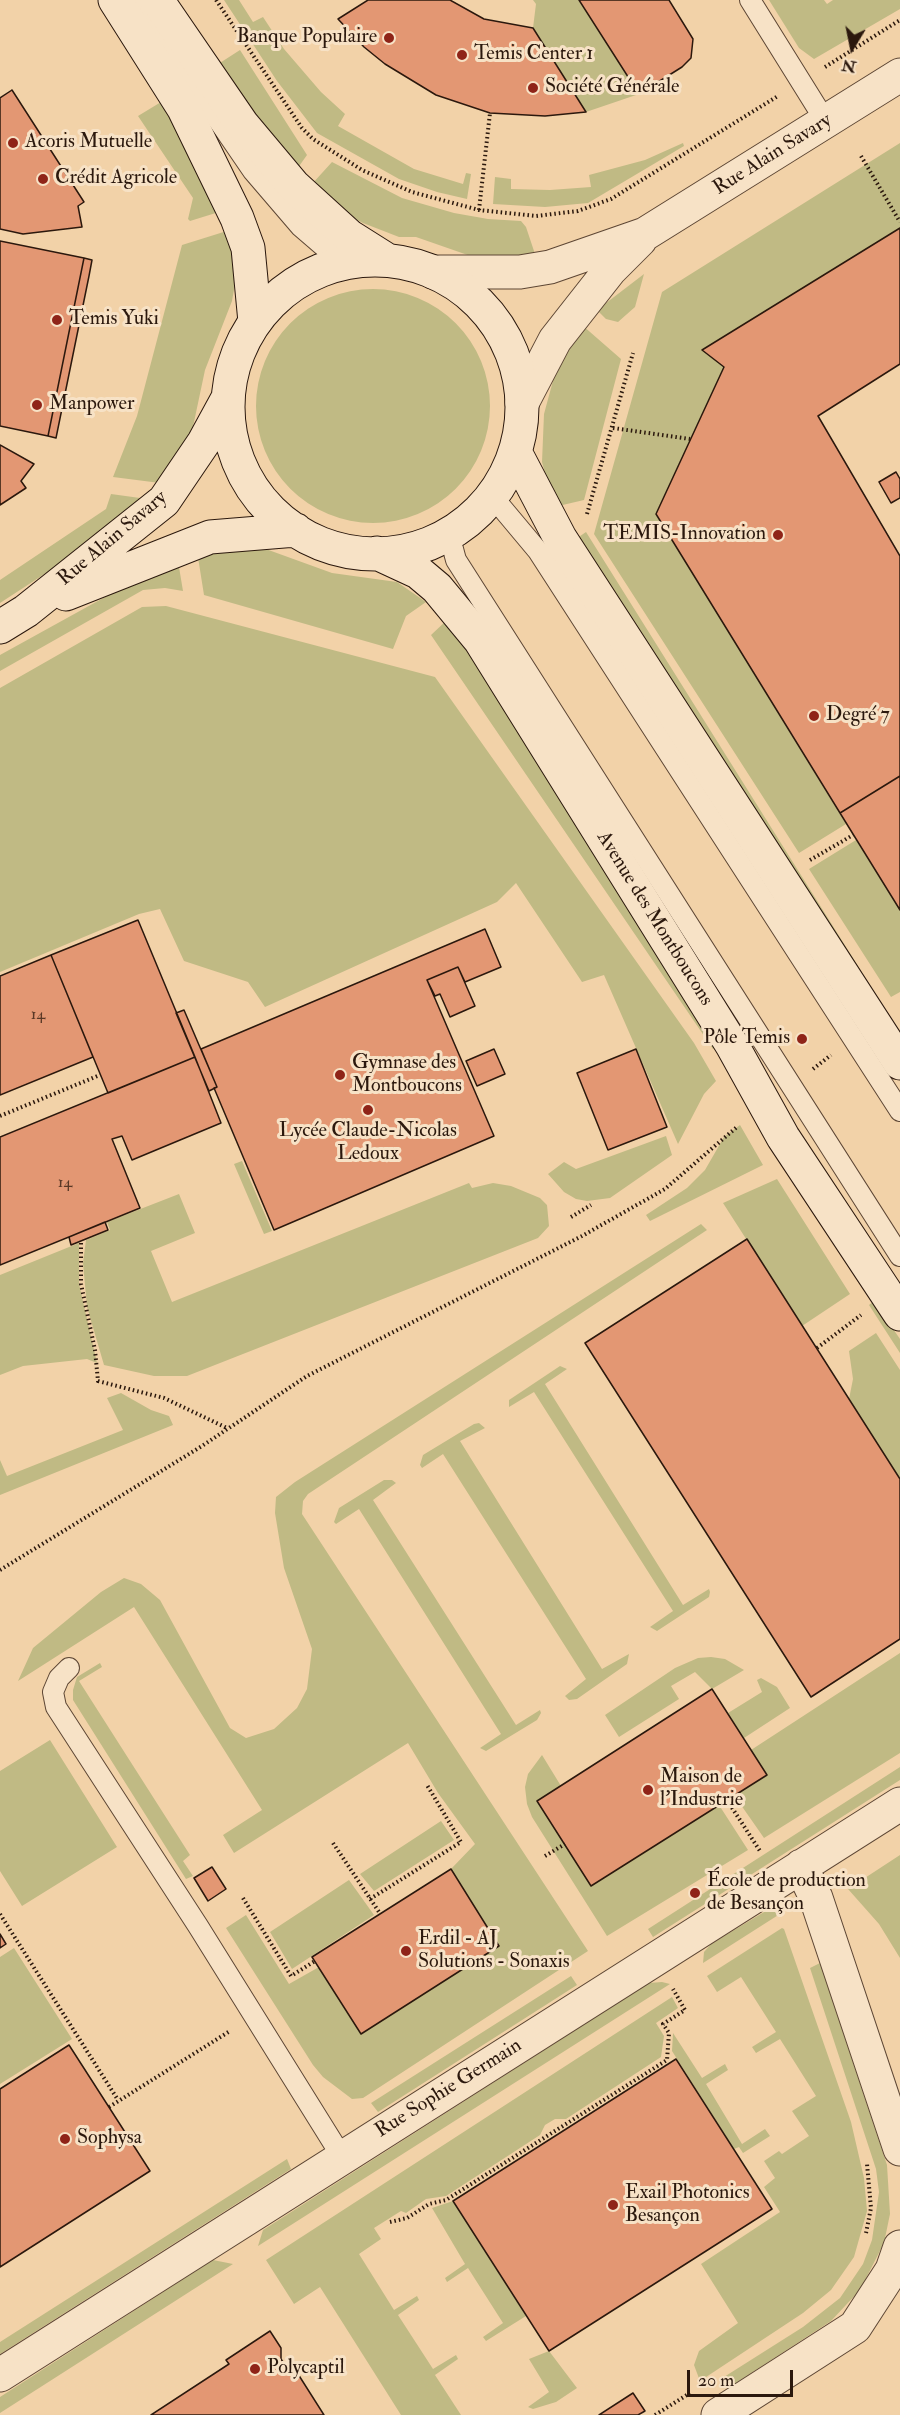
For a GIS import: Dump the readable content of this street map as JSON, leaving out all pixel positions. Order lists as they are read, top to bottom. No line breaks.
{"streets":{"street":["Rue Alain Savary","Avenue des Montboucons","Rue Sophie Germain"]},"places":["Banque Populaire","Temis Center 1","Société Générale","Acoris Mutuelle","Crédit Agricole","Temis Yuki","Manpower","TEMIS-Innovation","Degré 7","Pôle Temis","Gymnase des Montboucons","Lycée Claude-Nicolas Ledoux","Maison de l'Industrie","École de production de Besançon","Erdil - AJ Solutions - Sonaxis","Sophysa","Exail Photonics Besançon","Polycaptil"],"house_numbers":["14","14"],"scale_bar":"20 m","north":"bottom"}
